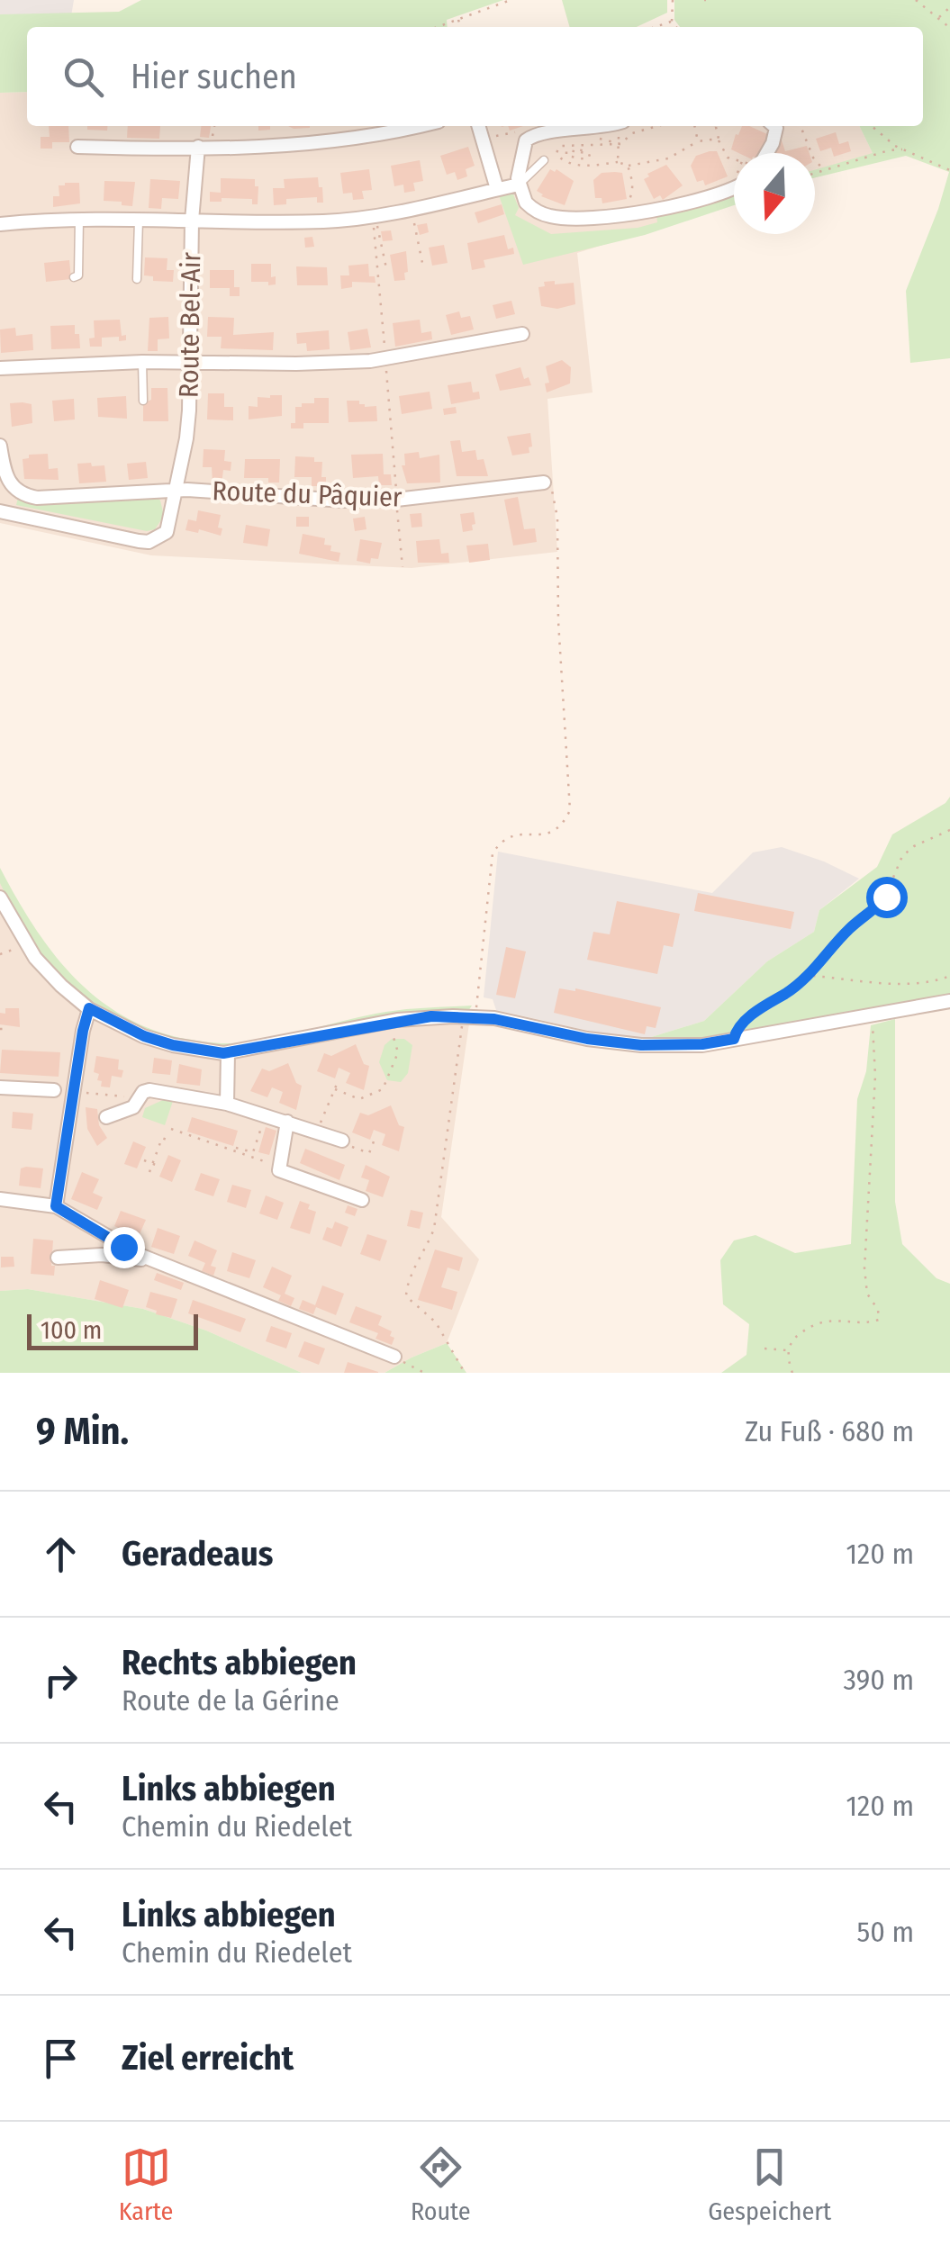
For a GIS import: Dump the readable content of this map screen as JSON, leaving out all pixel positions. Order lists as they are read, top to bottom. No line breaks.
{"streets":{"street":["Route Bel-Air","Route du Pâquier"]},"crossings":[["Route Bel-Air","Route du Pâquier"]],"scale_bar":"100 m","north":"bottom","page":{"search":"Hier suchen","scale":"100 m","heading":["9 Min.","Zu Fuß · 680 m"],"list":[["Geradeaus","120 m"],["Rechts abbiegen","Route de la Gérine","390 m"],["Links abbiegen","Chemin du Riedelet","120 m"],["Links abbiegen","Chemin du Riedelet","50 m"],"Ziel erreicht"],"nav":["Karte","Route","Gespeichert"]}}
